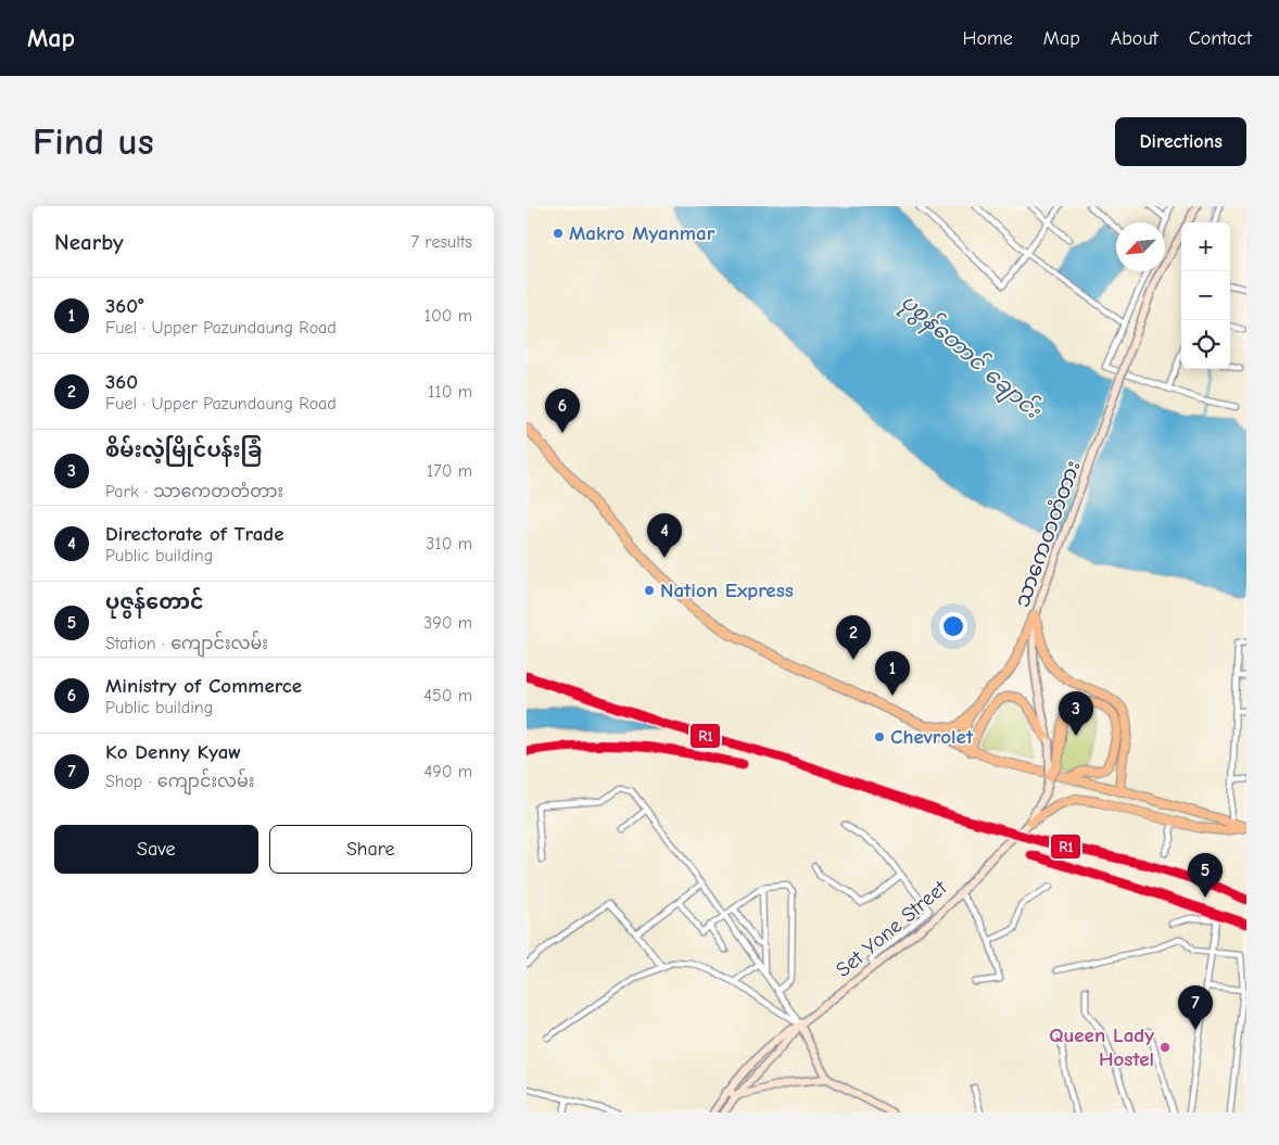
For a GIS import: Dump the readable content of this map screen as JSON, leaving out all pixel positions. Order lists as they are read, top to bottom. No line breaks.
{"streets":{"main road":["သာကေတတံတား","Set Yone Street"]},"crossings":[["သာကေတတံတား","Set Yone Street"]],"water":["ပုစွန်တောင် ချောင်း"],"places":["Makro Myanmar","Nation Express","Chevrolet","Queen Lady Hostel"],"lines":["transit line R1"],"north":"bottom left","page":{"header":"Map","nav":["Home","Map","About","Contact"],"buttons":["Directions",["Save","Share"]],"title":"Find us","heading":["Nearby","7 results"],"map_buttons":["+","−"],"list":[{"mark":"1","name":"360°","note":"Fuel · Upper Pazundaung Road","value":"100 m"},{"mark":"2","name":"360","note":"Fuel · Upper Pazundaung Road","value":"110 m"},{"mark":"3","name":"စိမ်းလဲ့မြိုင်ပန်းခြံ","note":"Park · သာကေတတံတား","value":"170 m"},{"mark":"4","name":"Directorate of Trade","note":"Public building","value":"310 m"},{"mark":"5","name":"ပုဇွန်တောင်","note":"Station · ကျောင်းလမ်း","value":"390 m"},{"mark":"6","name":"Ministry of Commerce","note":"Public building","value":"450 m"},{"mark":"7","name":"Ko Denny Kyaw","note":"Shop · ကျောင်းလမ်း","value":"490 m"}],"pins":["6","4","2","1","3","5","7"]}}
